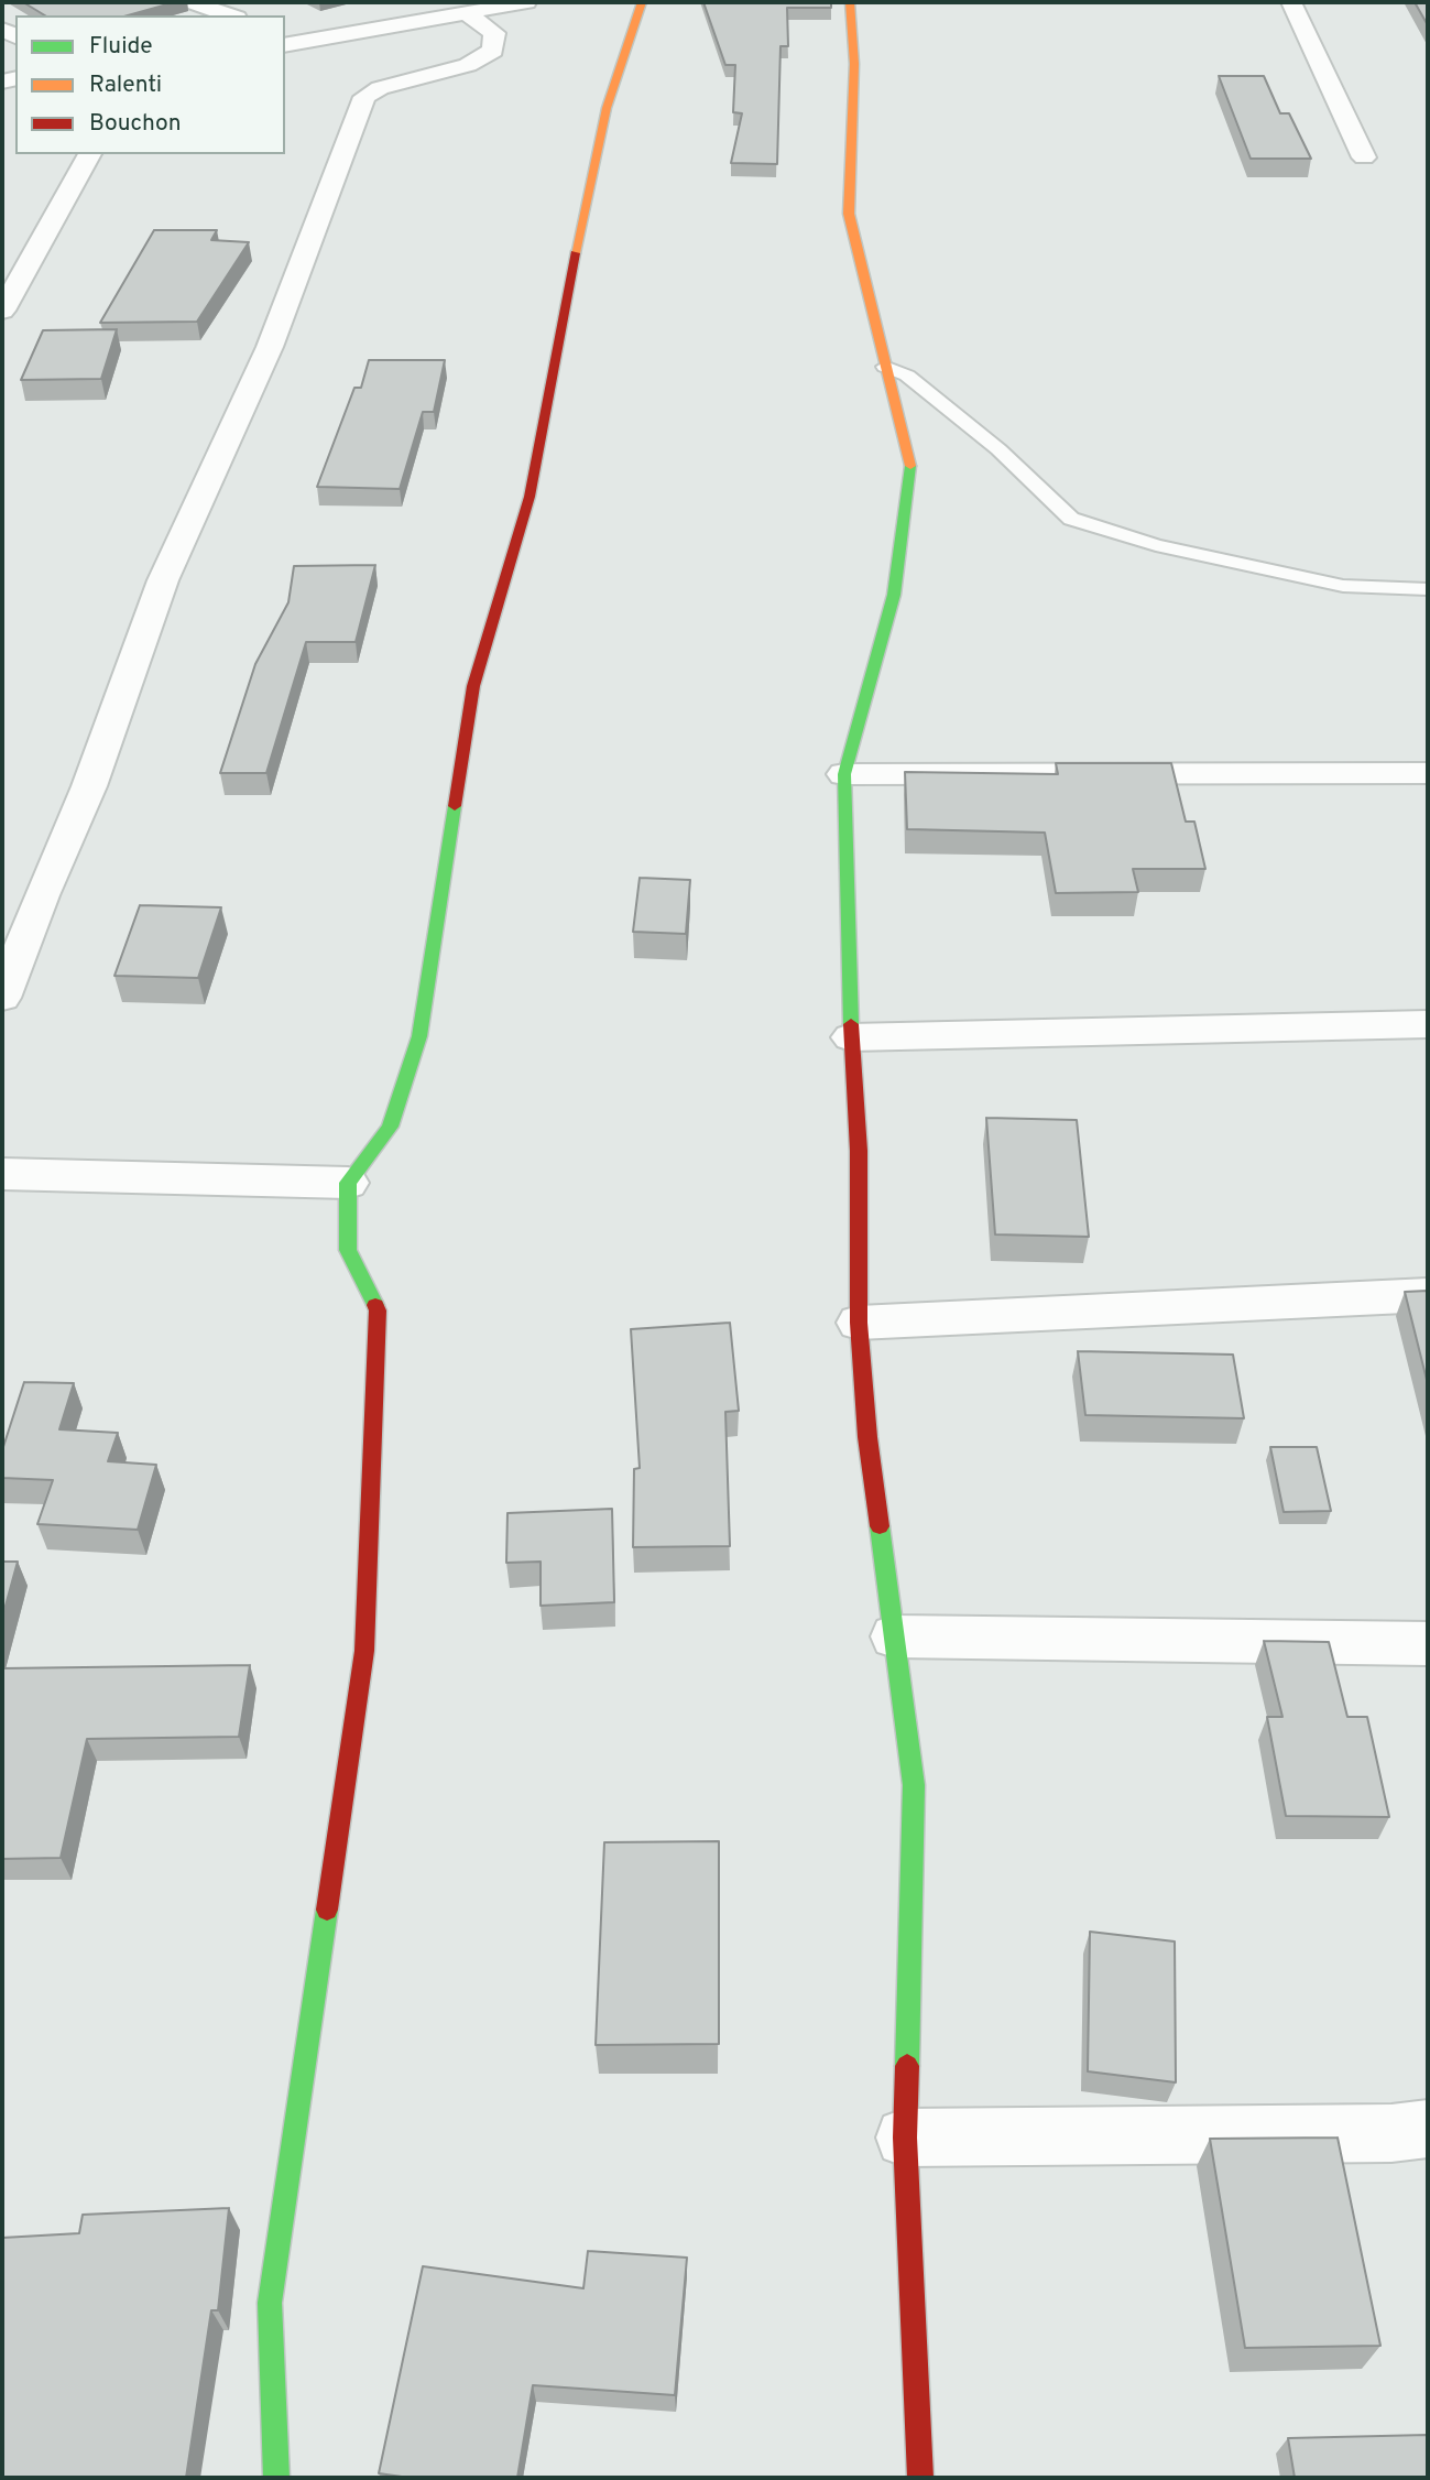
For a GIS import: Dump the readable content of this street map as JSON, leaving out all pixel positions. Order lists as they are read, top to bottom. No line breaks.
{"legend":["Fluide","Ralenti","Bouchon"]}
